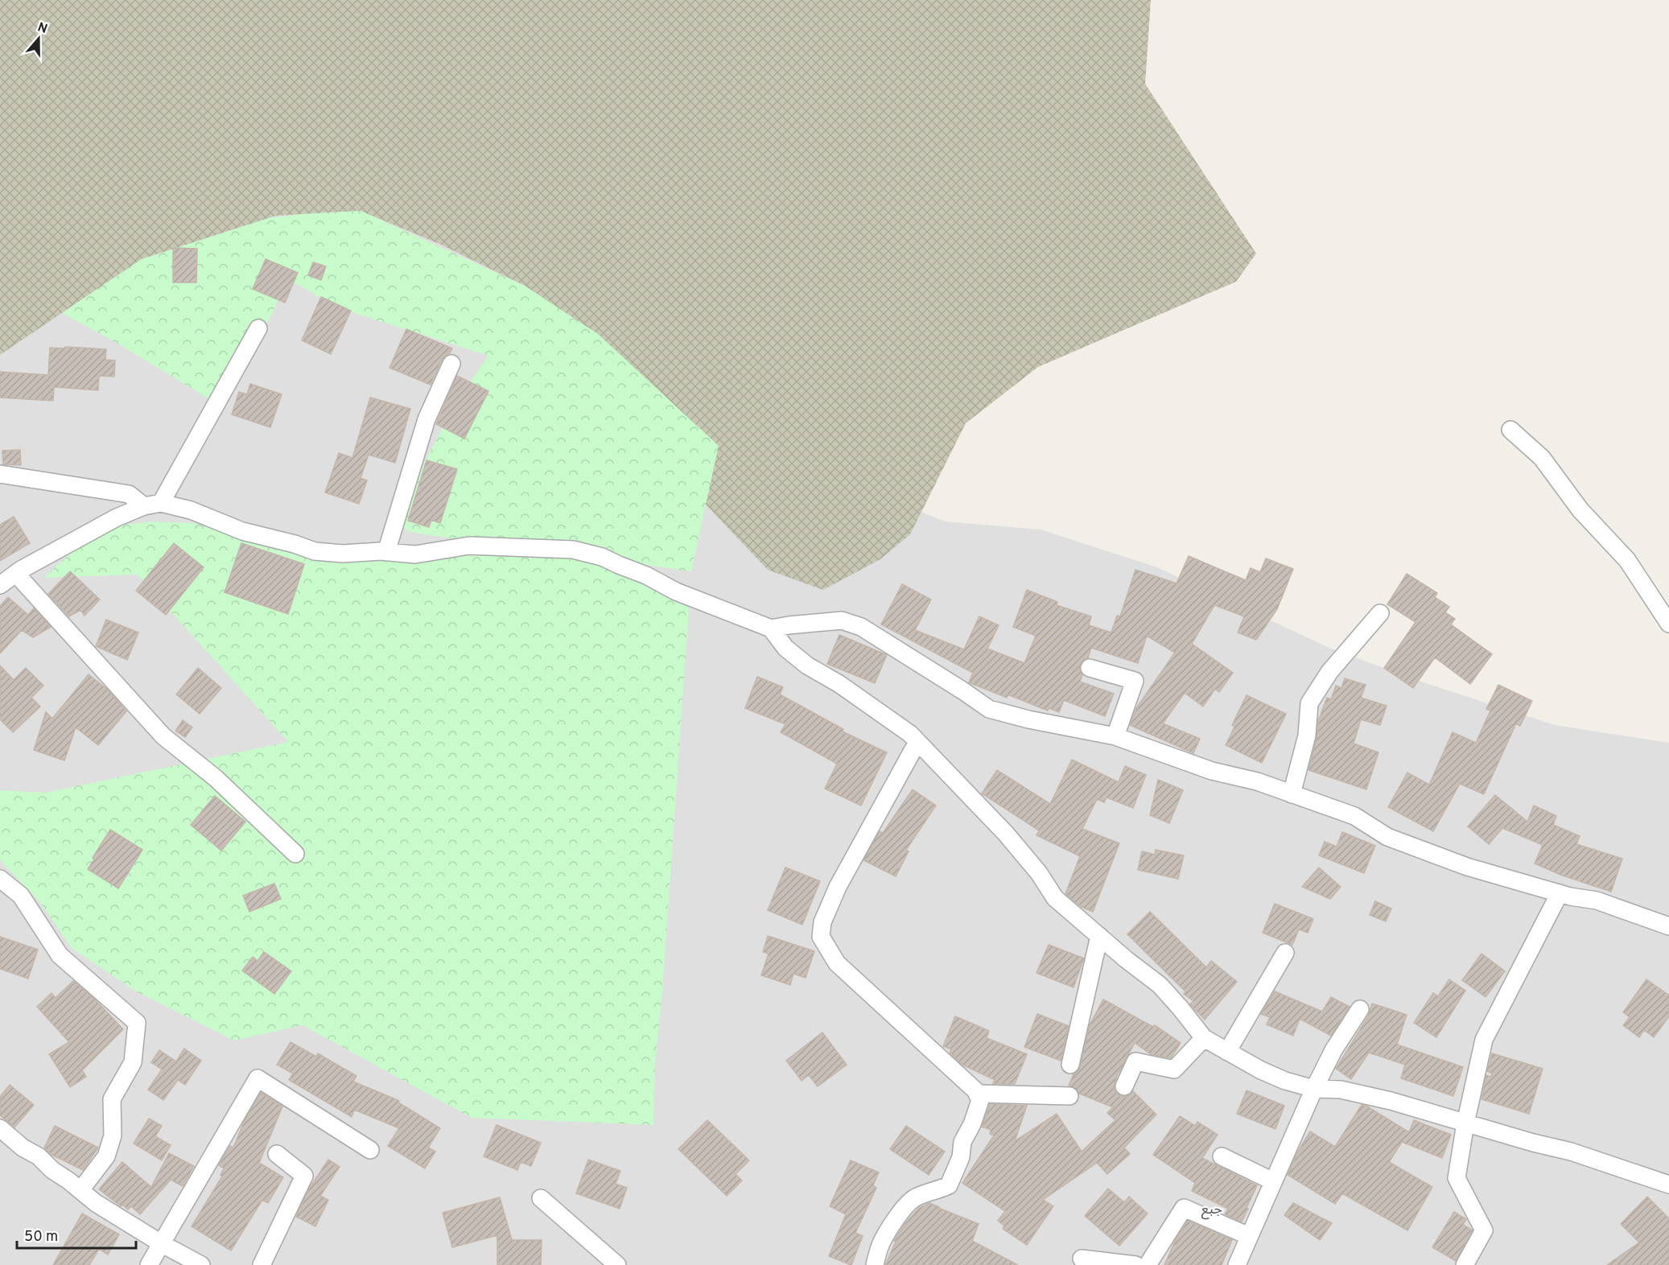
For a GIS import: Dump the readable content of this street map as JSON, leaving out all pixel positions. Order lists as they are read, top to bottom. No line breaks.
{"districts":["جبع"],"scale_bar":"50 m","north":"top"}
